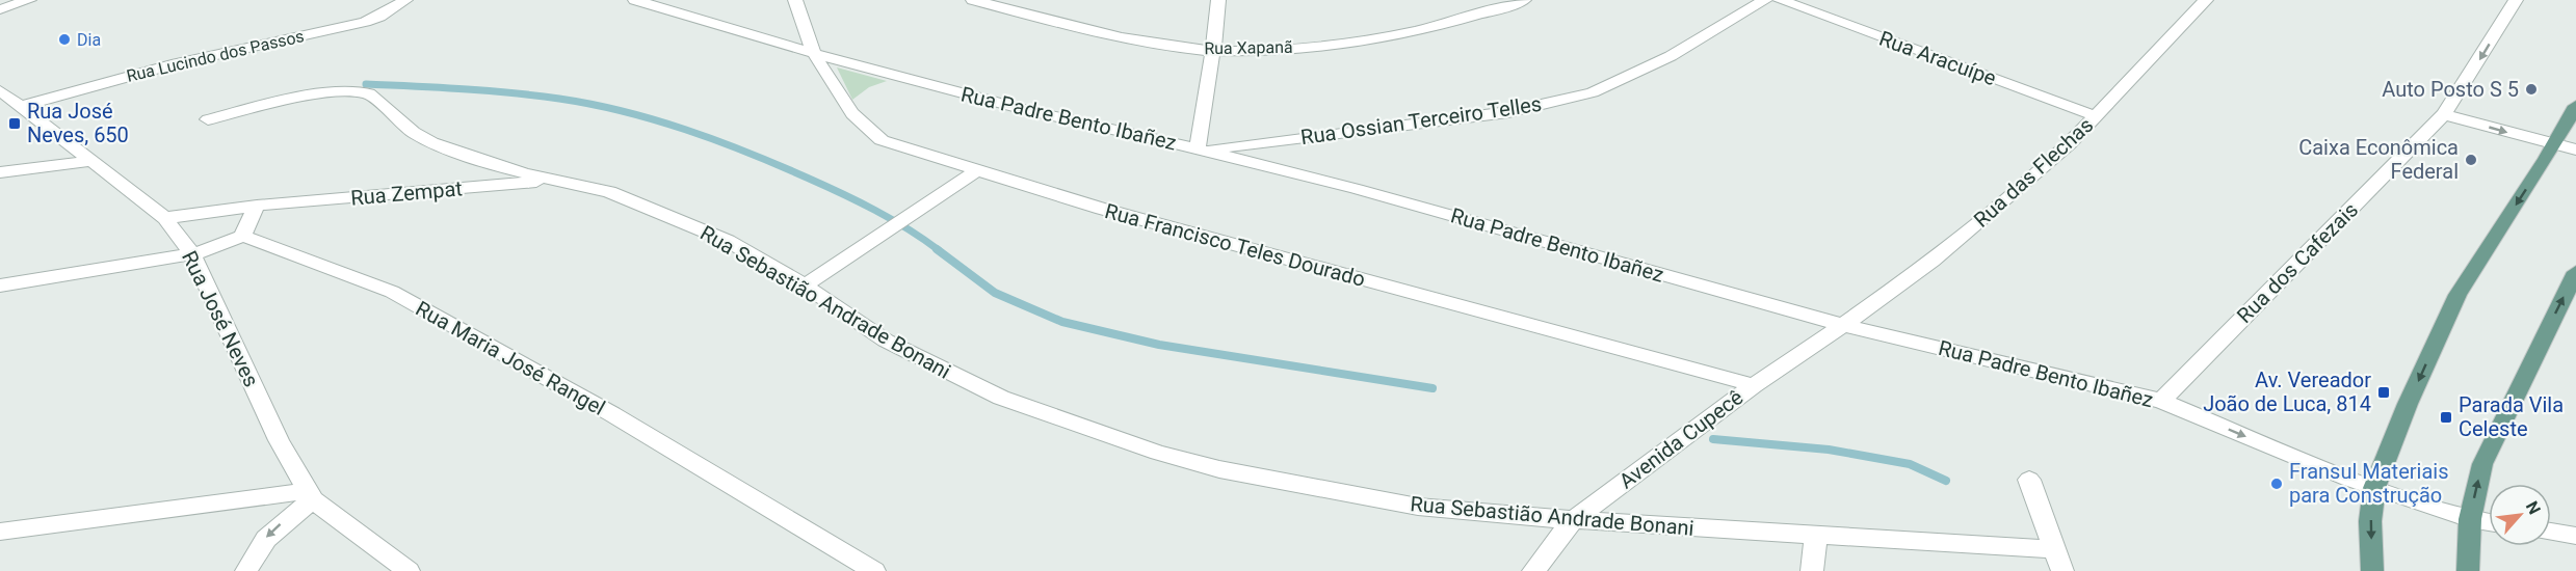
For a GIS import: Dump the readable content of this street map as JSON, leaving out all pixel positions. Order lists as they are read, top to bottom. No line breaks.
{"streets":{"street":["Rua Xapanã","Rua Lucindo dos Passos","Rua Aracuípe","Rua Padre Bento Ibañez","Rua Ossian Terceiro Telles","Rua das Flechas","Rua Zempat","Rua Francisco Teles Dourado","Rua dos Cafezais","Rua Sebastião Andrade Bonani","Rua José Neves","Rua Maria José Rangel","Avenida Cupecê"]},"crossings":[["Rua Lucindo dos Passos","Rua José Neves"],["Rua Aracuípe","Rua das Flechas"],["Rua Padre Bento Ibañez","Rua Ossian Terceiro Telles"],["Rua Padre Bento Ibañez","Rua das Flechas"],["Rua Padre Bento Ibañez","Rua Francisco Teles Dourado"],["Rua Padre Bento Ibañez","Rua dos Cafezais"],["Rua Padre Bento Ibañez","Avenida Cupecê"],["Rua das Flechas","Avenida Cupecê"],["Rua Zempat","Rua Sebastião Andrade Bonani"],["Rua Francisco Teles Dourado","Avenida Cupecê"],["Rua Sebastião Andrade Bonani","Avenida Cupecê"]],"places":{"other":["Dia","Auto Posto S 5","Caixa Econômica Federal","Fransul Materiais para Construção"],"transit":["Rua José Neves, 650","Av. Vereador João de Luca, 814","Parada Vila Celeste"]},"north":"top right"}
